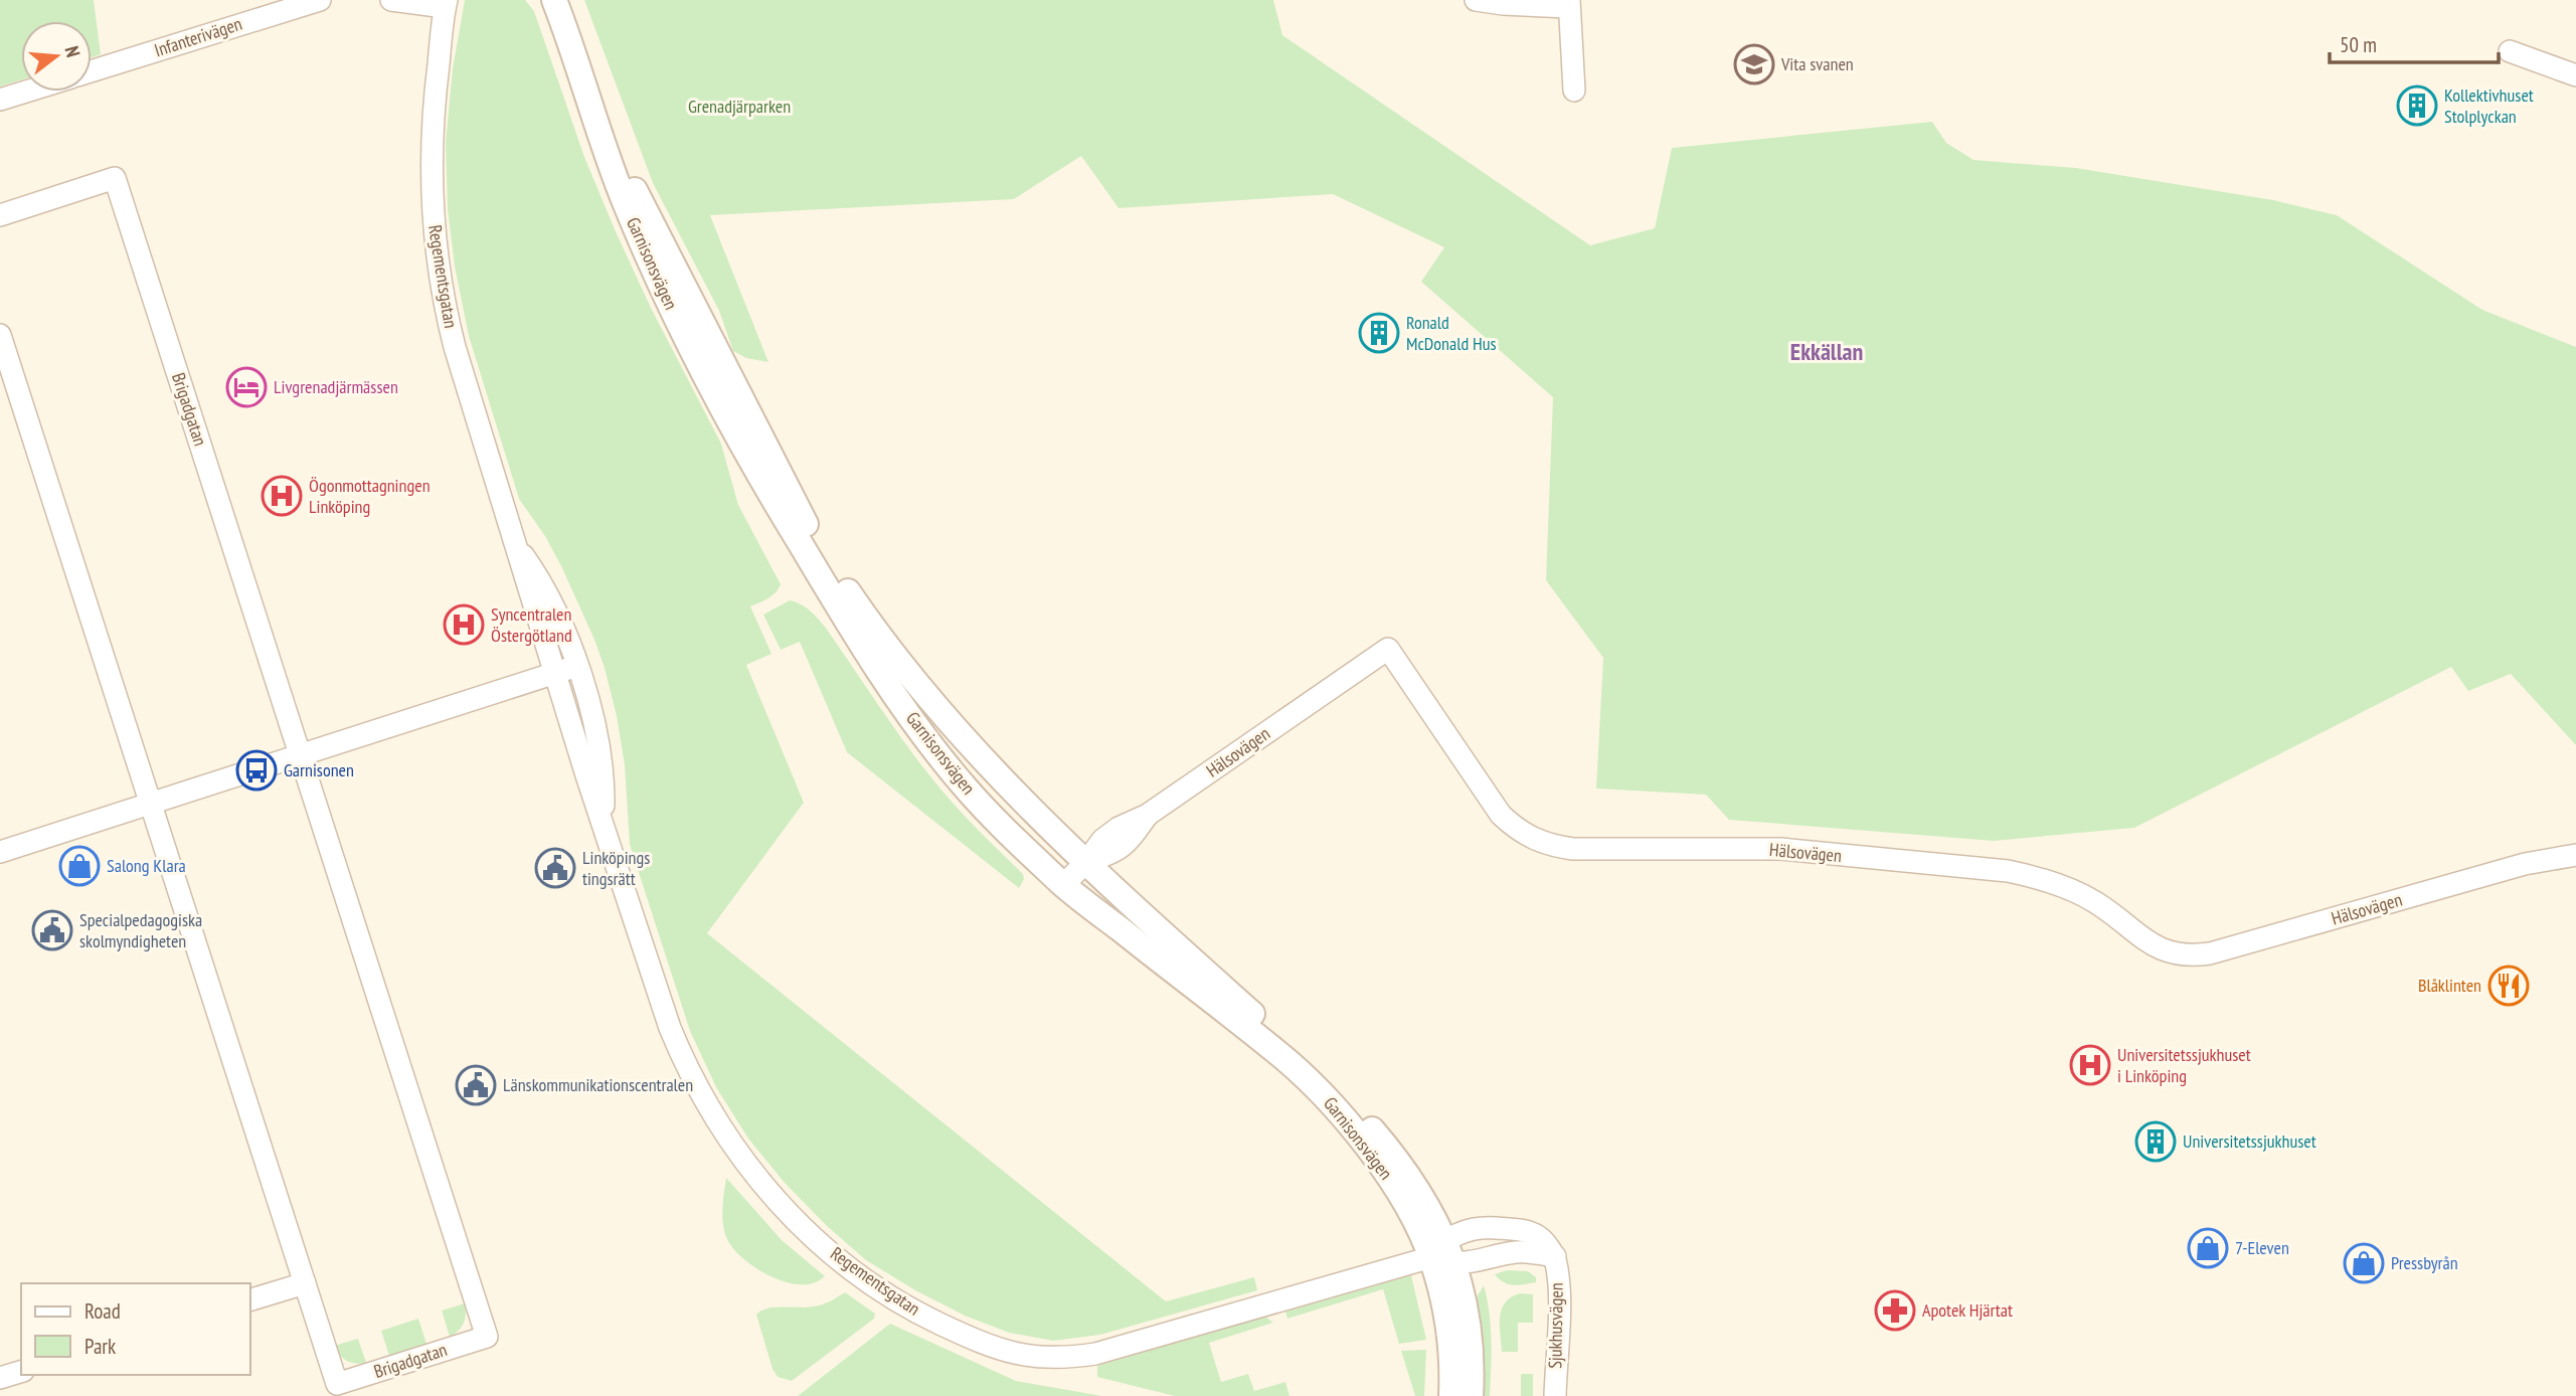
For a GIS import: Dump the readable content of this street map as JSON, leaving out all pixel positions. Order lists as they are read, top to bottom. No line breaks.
{"streets":{"street":["Infanterivägen","Garnisonsvägen","Regementsgatan","Brigadgatan","Hälsovägen","Sjukhusvägen"]},"crossings":[["Garnisonsvägen","Regementsgatan"],["Garnisonsvägen","Hälsovägen"],["Garnisonsvägen","Sjukhusvägen"],["Regementsgatan","Sjukhusvägen"]],"districts":["Ekkällan"],"parks":["Grenadjärparken"],"places":{"school or university":["Vita svanen"],"building":["Kollektivhuset Stolplyckan","Ronald McDonald Hus","Universitetssjukhuset"],"hotel":["Livgrenadjärmässen"],"hospital":["Ögonmottagningen Linköping","Syncentralen Östergötland","Universitetssjukhuset i Linköping"],"bus stop":["Garnisonen"],"shop":["Salong Klara","7-Eleven","Pressbyrån"],"public building":["Linköpings tingsrätt","Specialpedagogiska skolmyndigheten","Länskommunikationscentralen"],"restaurant":["Blåklinten"],"pharmacy":["Apotek Hjärtat"]},"legend":["Road","Park"],"scale_bar":"50 m","north":"right"}
